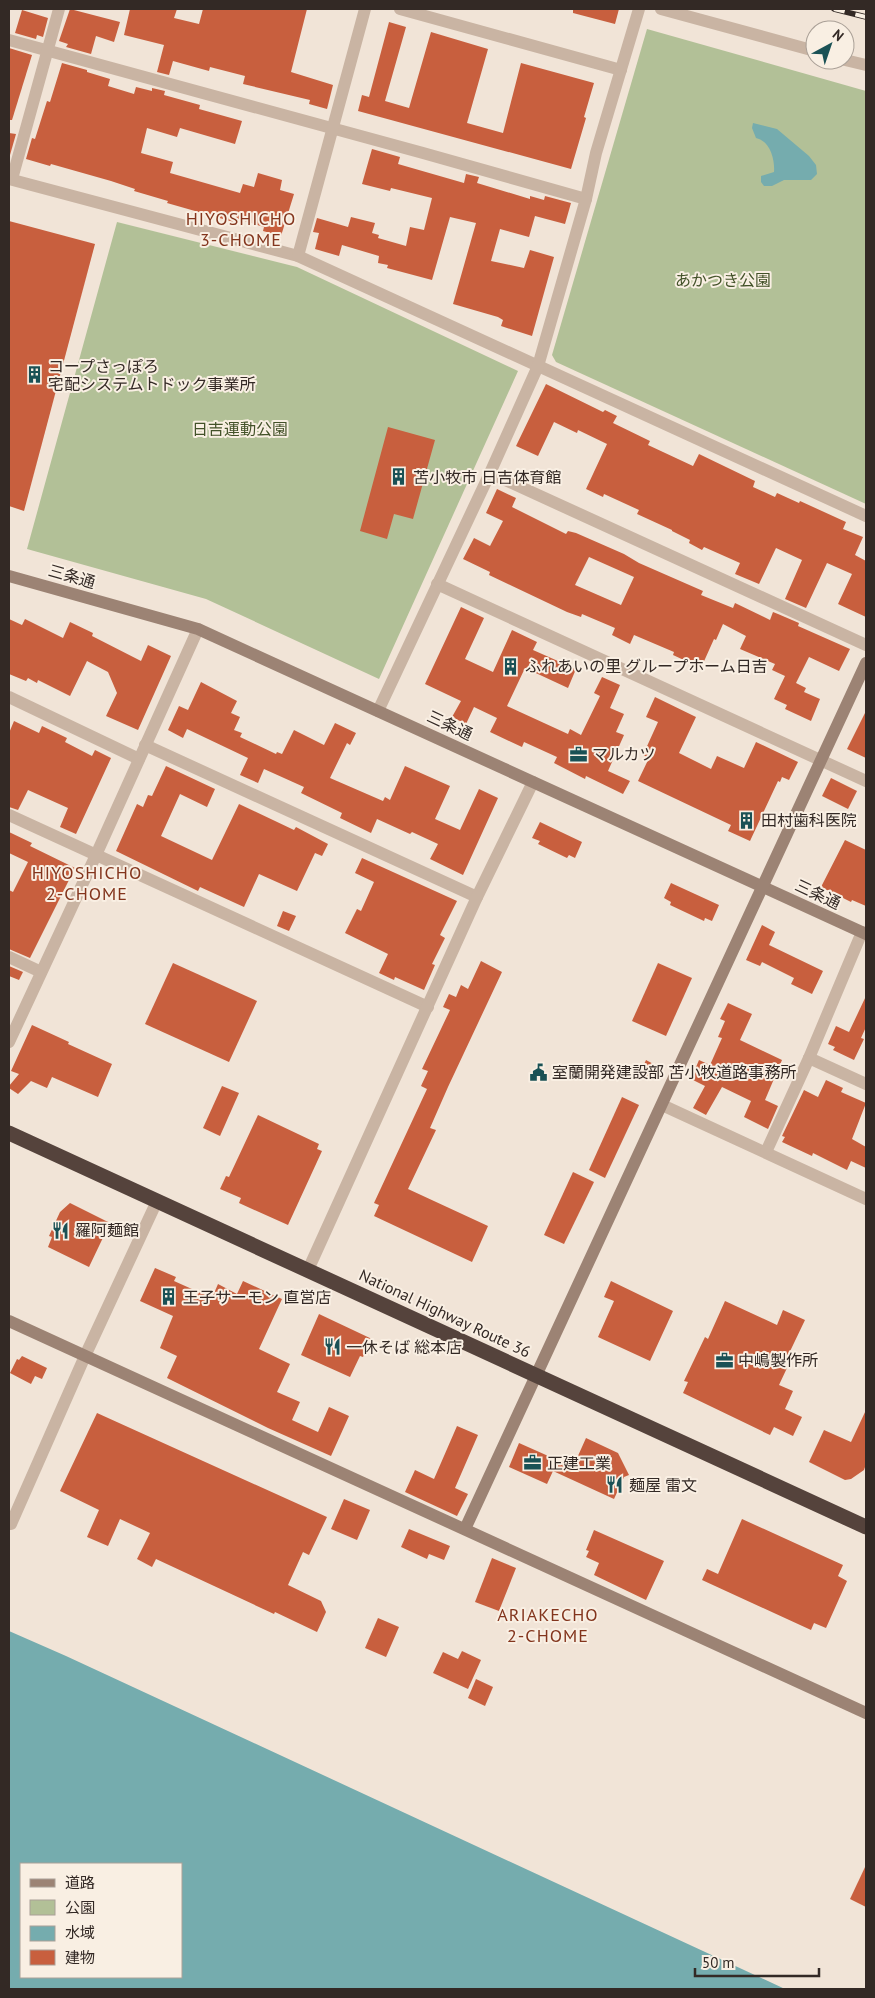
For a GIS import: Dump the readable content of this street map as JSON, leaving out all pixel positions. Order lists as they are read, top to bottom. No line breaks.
{"streets":{"highway":["National Highway Route 36"],"street":["三条通"]},"districts":["HIYOSHICHO 3-CHOME","HIYOSHICHO 2-CHOME","ARIAKECHO 2-CHOME"],"parks":["あかつき公園","日吉運動公園"],"places":{"building":["コープさっぽろ 宅配システムトドック事業所","苫小牧市 日吉体育館","ふれあいの里 グループホーム日吉","田村歯科医院","王子サーモン 直営店"],"office":["マルカツ","中嶋製作所","正建工業"],"public building":["室蘭開発建設部 苫小牧道路事務所"],"restaurant":["羅阿麺館","一休そば 総本店","麺屋 雷文"]},"legend":["道路","公園","水域","建物"],"scale_bar":"50 m","north":"top right"}
